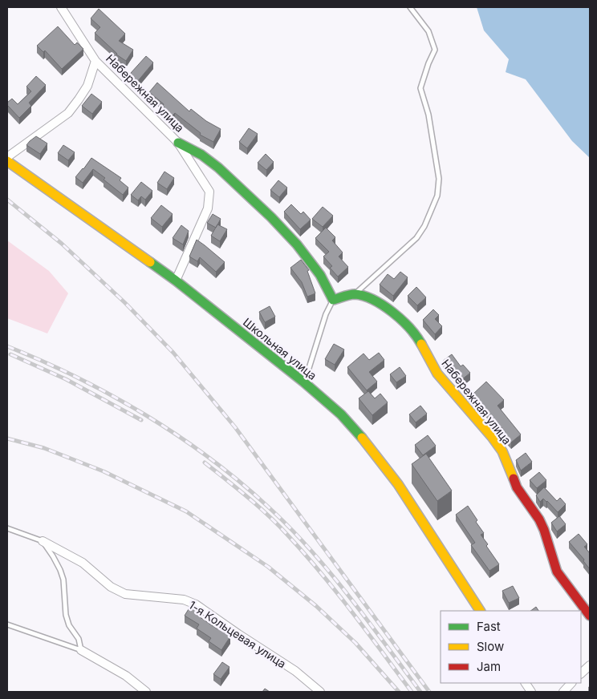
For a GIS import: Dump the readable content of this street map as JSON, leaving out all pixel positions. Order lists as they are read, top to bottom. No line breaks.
{"streets":{"street":["Набережная улица","Школьная улица","1-я Кольцевая улица"]},"crossings":[["Набережная улица","Школьная улица"]],"legend":["Fast","Slow","Jam"]}
